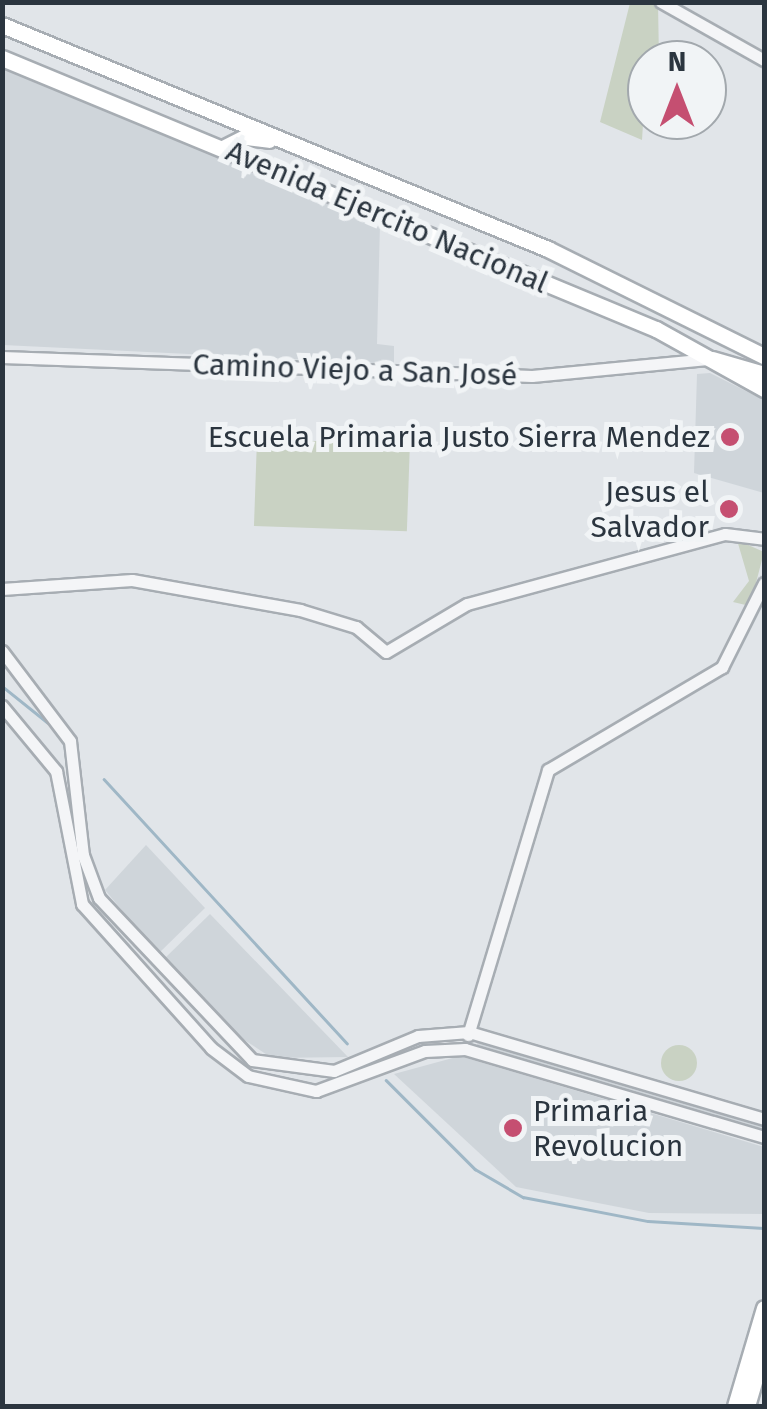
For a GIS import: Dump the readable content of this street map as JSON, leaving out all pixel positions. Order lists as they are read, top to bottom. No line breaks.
{"streets":{"main road":["Avenida Ejercito Nacional"],"street":["Camino Viejo a San José"]},"crossings":[["Avenida Ejercito Nacional","Camino Viejo a San José"]],"places":["Escuela Primaria Justo Sierra Mendez","Jesus el Salvador","Primaria Revolucion"],"north":"top"}
